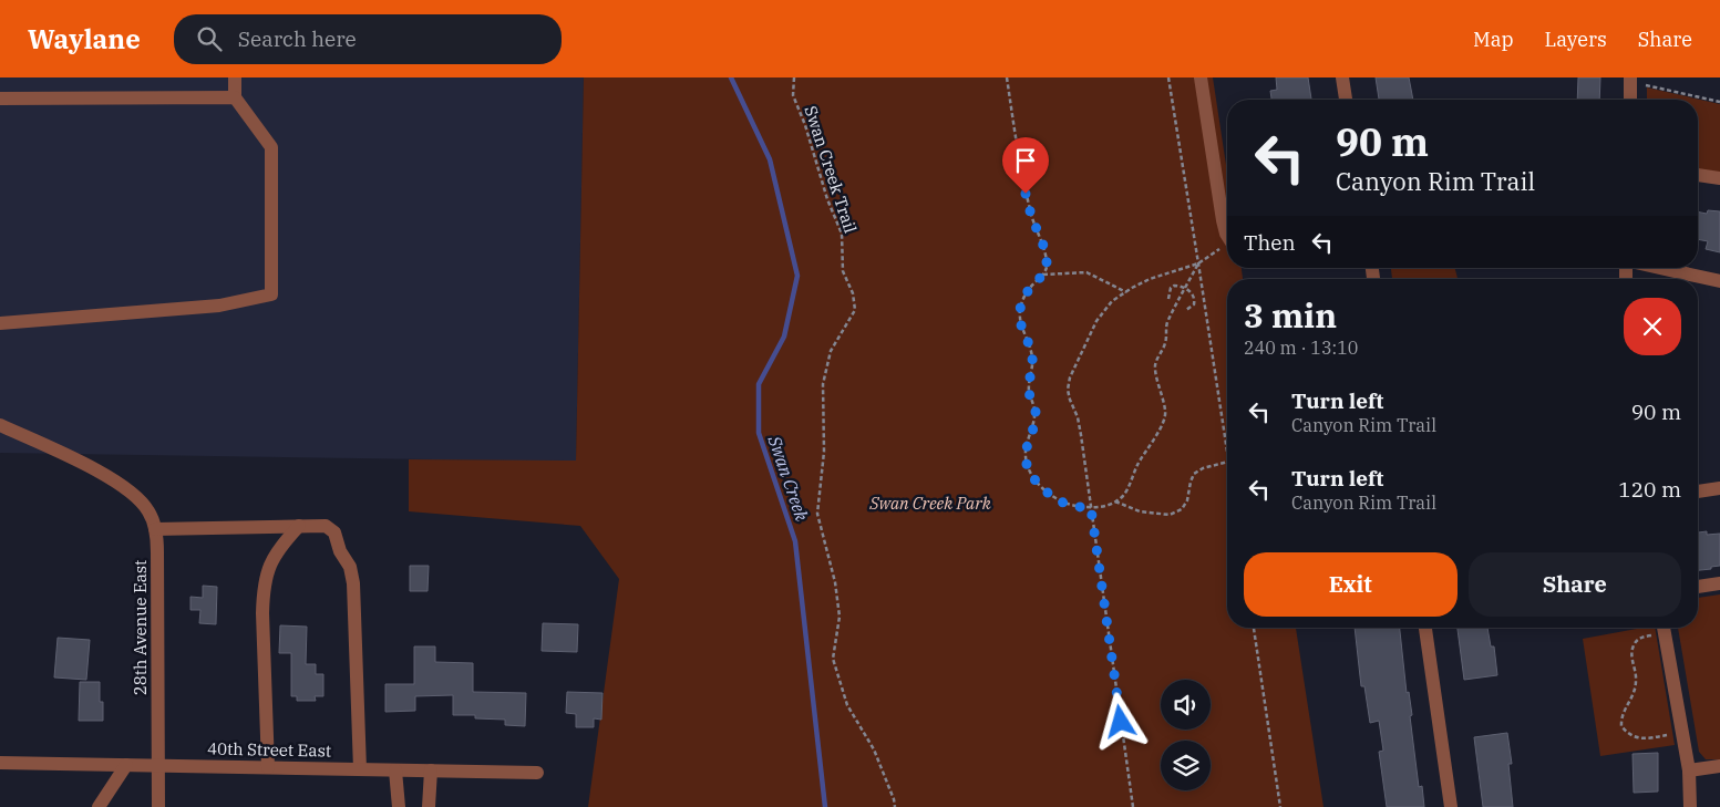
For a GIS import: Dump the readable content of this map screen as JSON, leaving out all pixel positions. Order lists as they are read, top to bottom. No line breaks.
{"streets":{"street":["28th Avenue East","40th Street East"],"path":["Swan Creek Trail"]},"crossings":[["28th Avenue East","40th Street East"]],"water":["Swan Creek"],"parks":["Swan Creek Park"],"page":{"header":"Waylane","search":"Search here","nav":["Map","Layers","Share"],"turn":["90 m","Canyon Rim Trail"],"then":"Then","heading":["3 min","240 m · 13:10"],"list":[{"name":"Turn left","note":"Canyon Rim Trail","value":"90 m"},{"name":"Turn left","note":"Canyon Rim Trail","value":"120 m"}],"buttons":["Exit","Share"]}}
